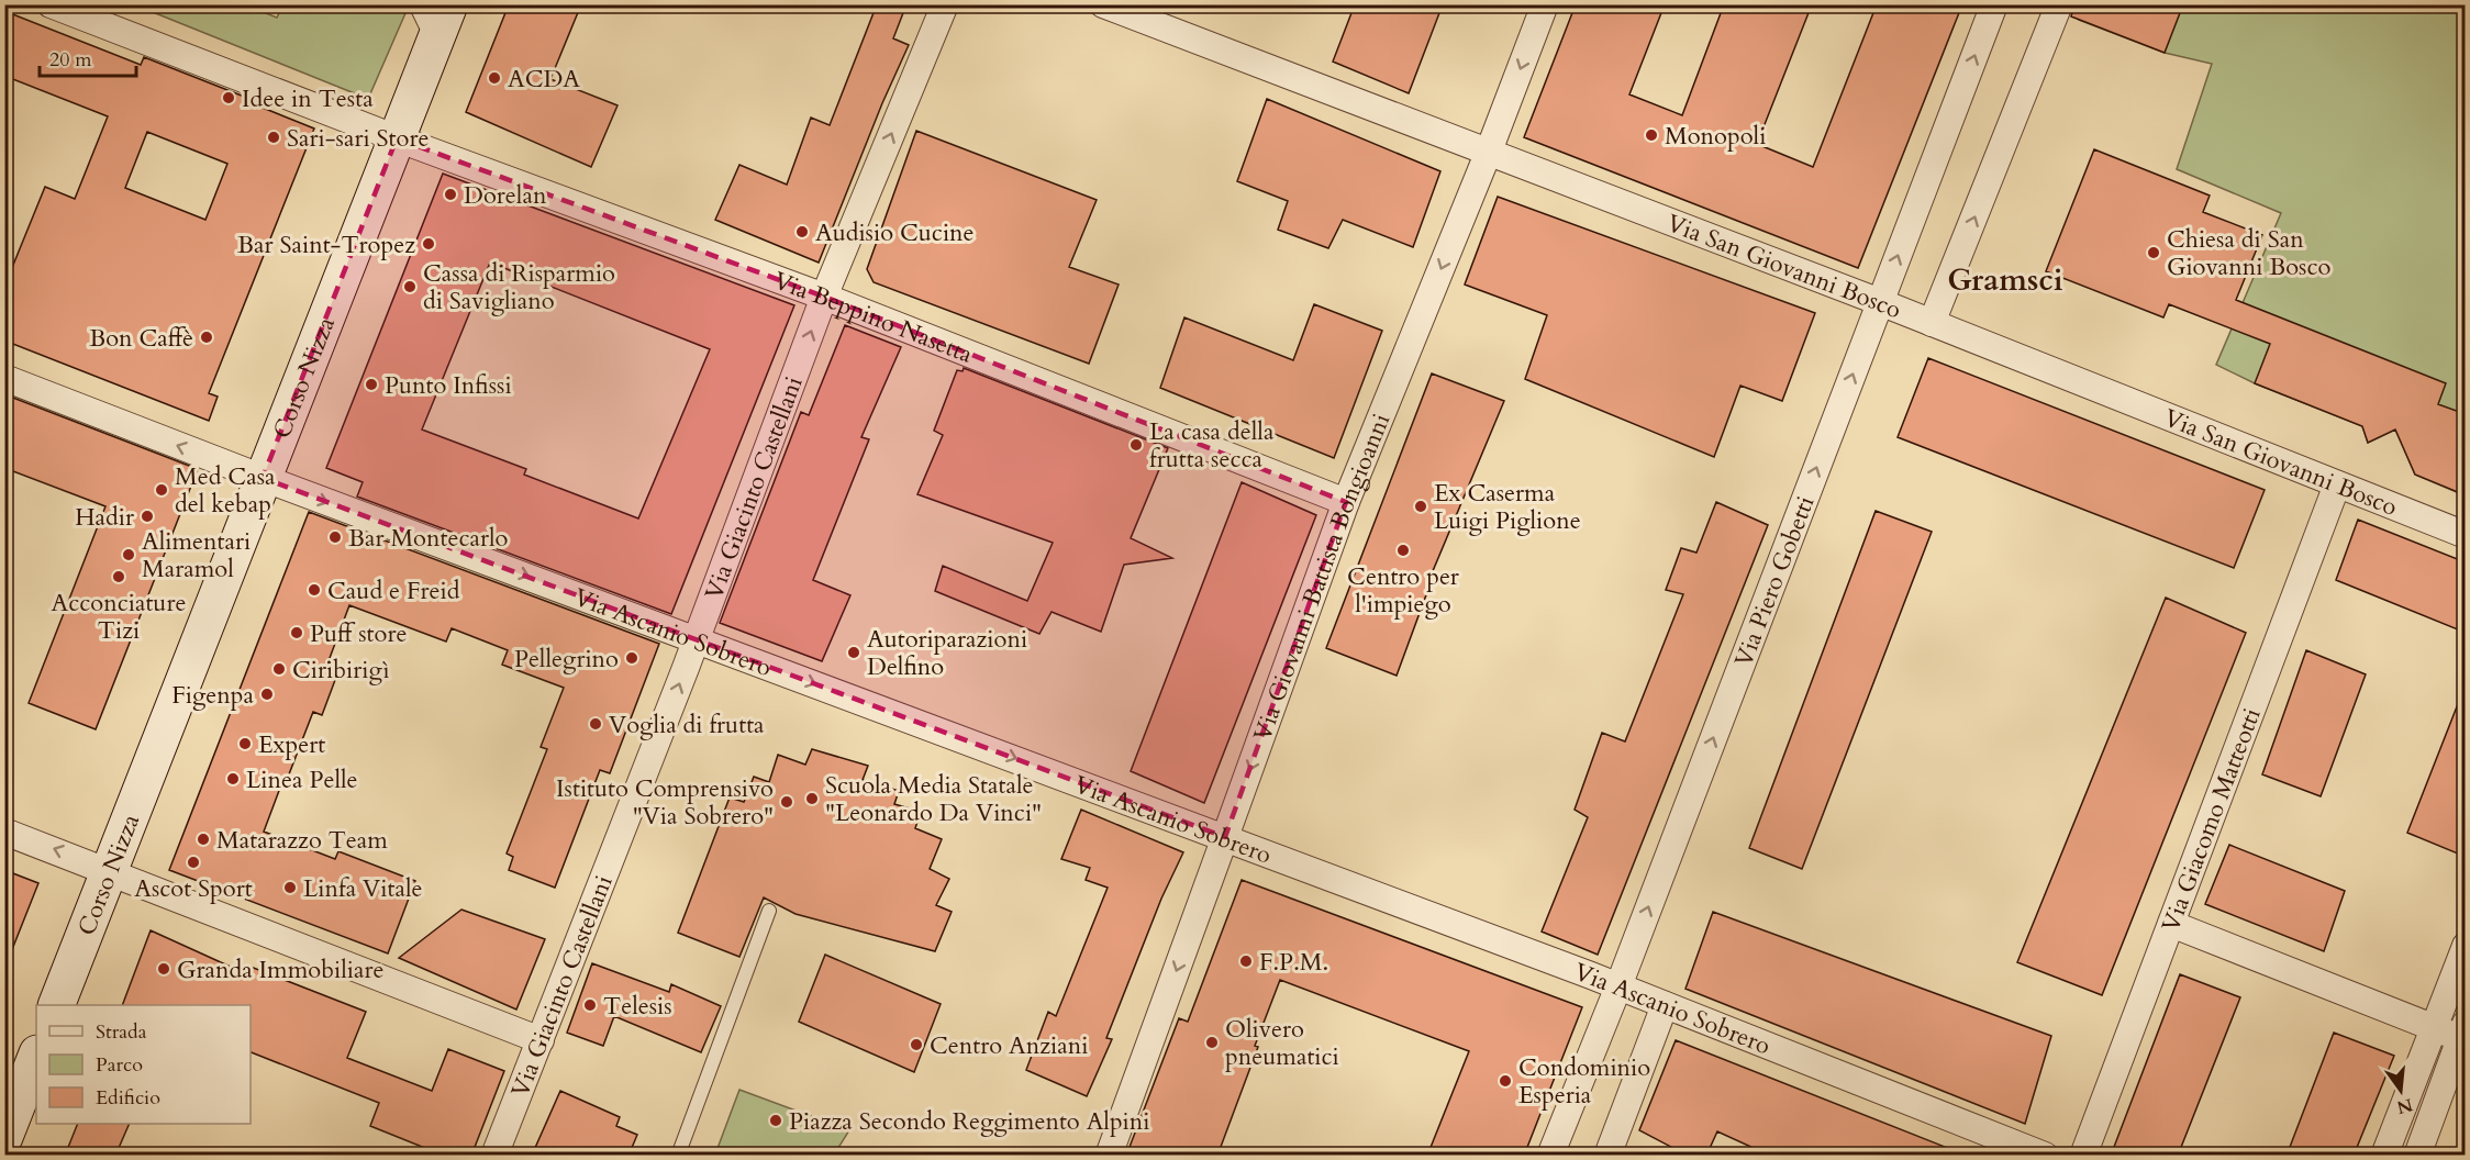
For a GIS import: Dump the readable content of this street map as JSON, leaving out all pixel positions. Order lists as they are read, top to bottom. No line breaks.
{"streets":{"main road":["Corso Nizza"],"street":["Via San Giovanni Bosco","Via Beppino Nasetta","Via Giacinto Castellani","Via Giovanni Battista Bongioanni","Via Piero Gobetti","Via Ascanio Sobrero","Via Giacomo Matteotti"]},"crossings":[["Via San Giovanni Bosco","Via Giovanni Battista Bongioanni"],["Via San Giovanni Bosco","Via Piero Gobetti"],["Via San Giovanni Bosco","Via Giacomo Matteotti"],["Via Beppino Nasetta","Corso Nizza"],["Via Beppino Nasetta","Via Giacinto Castellani"],["Via Beppino Nasetta","Via Giovanni Battista Bongioanni"],["Corso Nizza","Via Ascanio Sobrero"],["Via Giacinto Castellani","Via Ascanio Sobrero"],["Via Giovanni Battista Bongioanni","Via Ascanio Sobrero"],["Via Piero Gobetti","Via Ascanio Sobrero"]],"one_way":["Via Giacinto Castellani","Via Giovanni Battista Bongioanni"],"districts":["Gramsci"],"places":["ACDA","Idee in Testa","Monopoli","Sari-sari Store","Dorelan","Audisio Cucine","Bar Saint-Tropez","Chiesa di San Giovanni Bosco","Cassa di Risparmio di Savigliano","Bon Caffè","Punto Infissi","La casa della frutta secca","Med Casa del kebap","Ex Caserma Luigi Piglione","Hadir","Bar Montecarlo","Centro per l'impiego","Alimentari Maramol","Acconciature Tizi","Caud e Freid","Puff store","Autoriparazioni Delfino","Pellegrino","Ciribirigì","Figenpa","Voglia di frutta","Expert","Linea Pelle","Scuola Media Statale \"Leonardo Da Vinci\"","Istituto Comprensivo \"Via Sobrero\"","Matarazzo Team","Ascot Sport","Linfa Vitale","F.P.M.","Granda Immobiliare","Telesis","Olivero pneumatici","Centro Anziani","Condominio Esperia","Piazza Secondo Reggimento Alpini"],"legend":["Strada","Parco","Edificio"],"scale_bar":"20 m","north":"bottom"}
